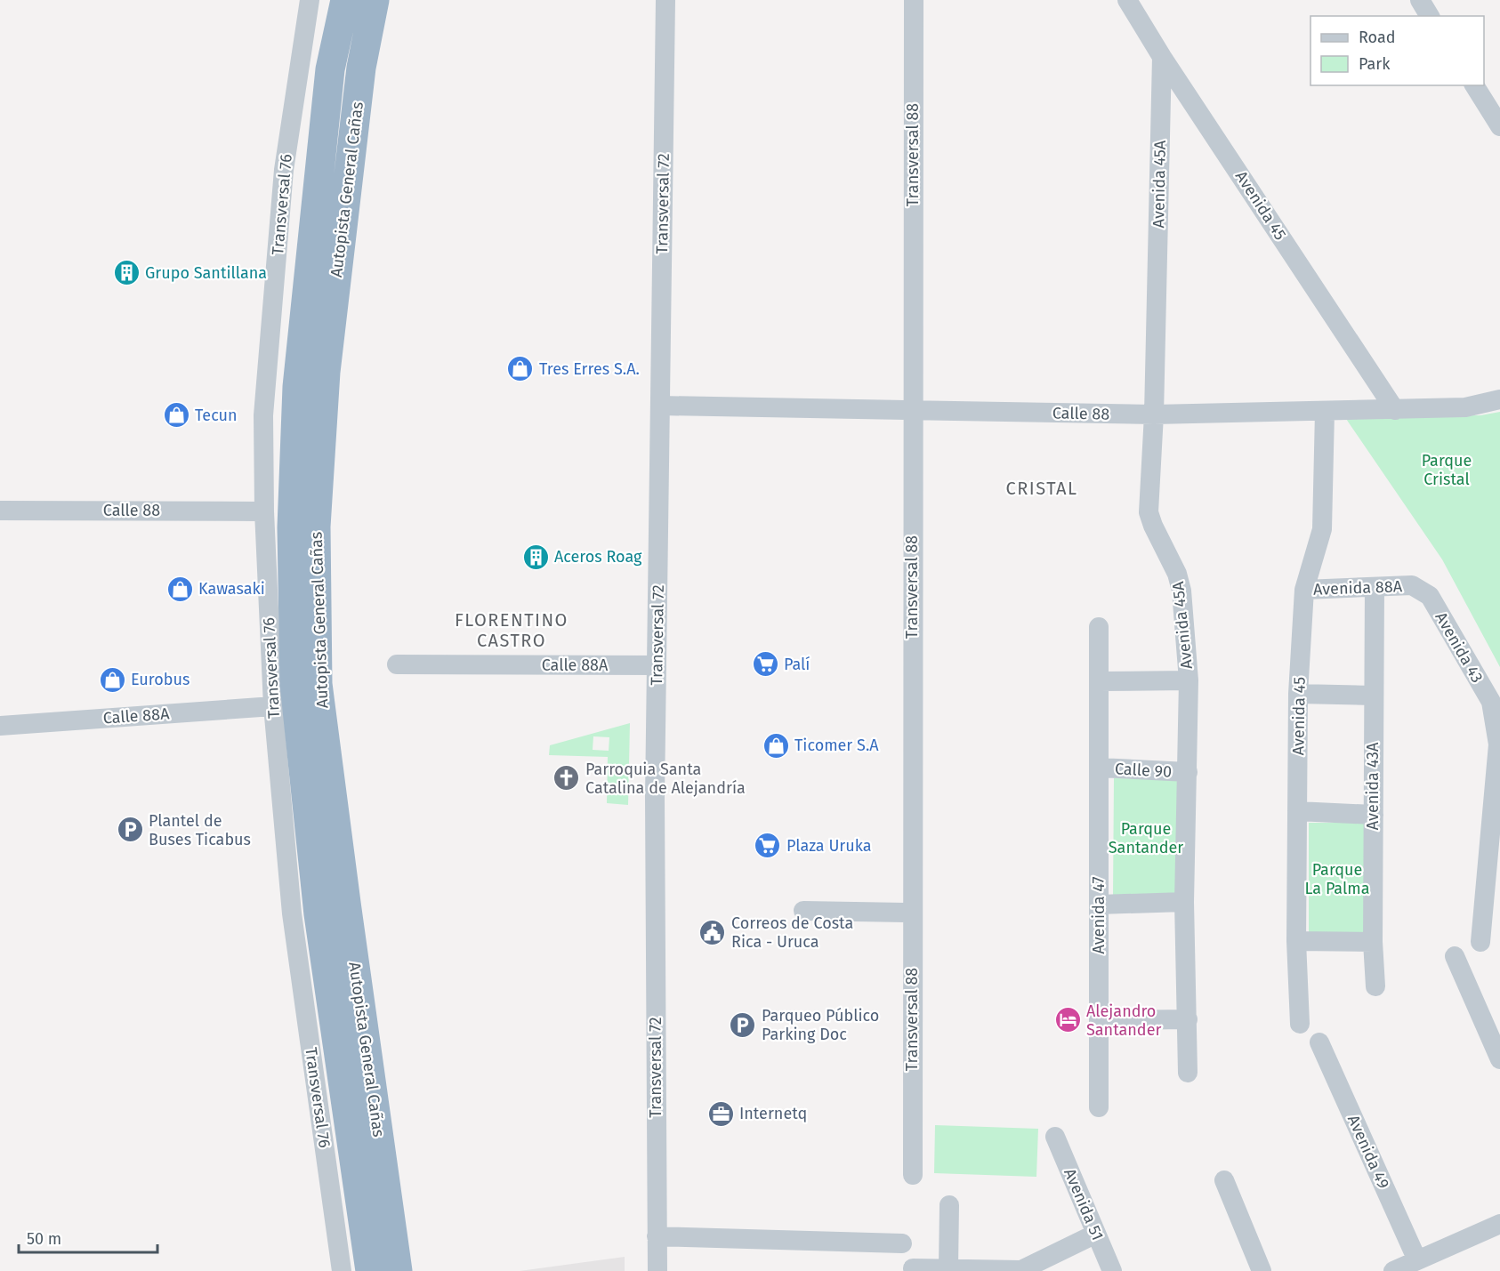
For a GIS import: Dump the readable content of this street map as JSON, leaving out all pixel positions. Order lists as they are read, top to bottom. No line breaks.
{"streets":{"highway":["Autopista General Cañas"],"street":["Transversal 88","Avenida 45A","Transversal 72","Transversal 76","Avenida 45","Calle 88","Avenida 88A","Avenida 43","Calle 88A","Calle 90","Avenida 43A","Avenida 47","Avenida 49","Avenida 51"]},"crossings":[["Transversal 88","Calle 88"],["Avenida 45A","Avenida 45"],["Avenida 45A","Calle 88"],["Avenida 45A","Calle 90"],["Transversal 72","Calle 88"],["Transversal 72","Calle 88A"],["Transversal 76","Calle 88"],["Transversal 76","Calle 88A"],["Avenida 45","Calle 88"],["Avenida 45","Avenida 88A"],["Avenida 88A","Avenida 43"],["Avenida 88A","Avenida 43A"],["Calle 90","Avenida 47"]],"districts":["CRISTAL","FLORENTINO CASTRO"],"parks":["Parque Cristal","Parque Santander","Parque La Palma"],"places":{"building":["Grupo Santillana","Aceros Roag"],"shop":["Tres Erres S.A.","Tecun","Kawasaki","Eurobus","Ticomer S.A"],"supermarket":["Palí","Plaza Uruka"],"church":["Parroquia Santa Catalina de Alejandría"],"parking":["Plantel de Buses Ticabus","Parqueo Público Parking Doc"],"public building":["Correos de Costa Rica - Uruca"],"hotel":["Alejandro Santander"],"office":["Internetq"]},"legend":["Road","Park"],"scale_bar":"50 m"}
